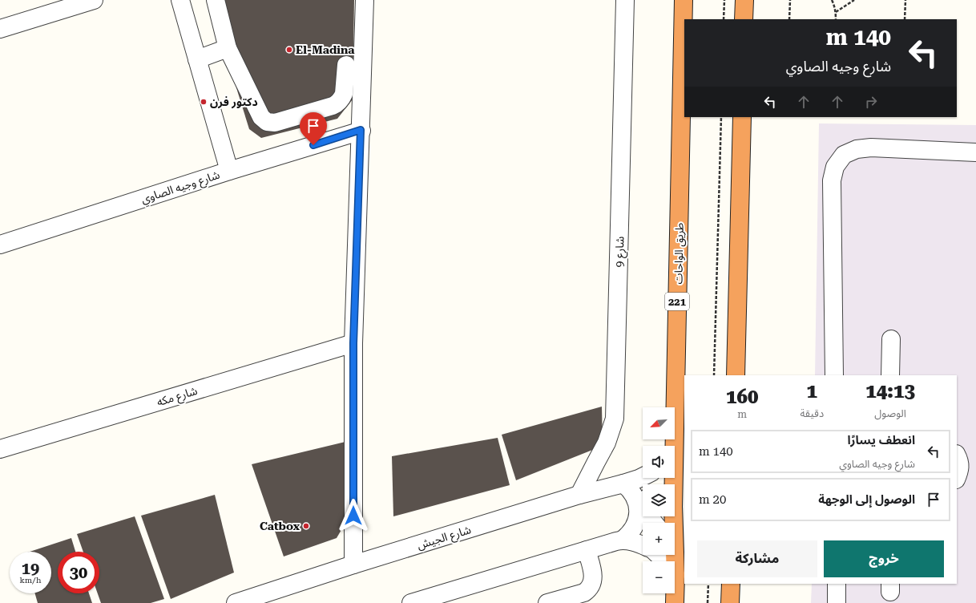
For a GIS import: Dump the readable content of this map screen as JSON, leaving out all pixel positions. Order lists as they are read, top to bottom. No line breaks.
{"streets":{"highway":["طريق الواحات","221"],"street":["شارع وجيه الصاوي","شارع 9","شارع مكه","شارع الجيش"]},"crossings":[["شارع 9","شارع الجيش"]],"places":["El-Madina","دكتور فرن","Catbox"],"north":"bottom left","page":{"turn":["140 m","شارع وجيه الصاوي"],"eta":["14:13","الوصول","1","دقيقة","160","m"],"map_buttons":["+","−"],"list":[{"name":"انعطف يسارًا","note":"شارع وجيه الصاوي","value":"140 m"},{"name":"الوصول إلى الوجهة","value":"20 m"}],"buttons":["خروج","مشاركة"],"speed":"19 km/h","limit":"30"}}
